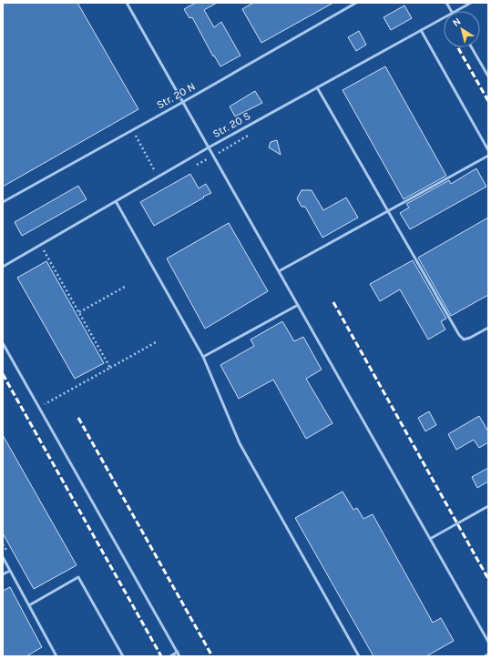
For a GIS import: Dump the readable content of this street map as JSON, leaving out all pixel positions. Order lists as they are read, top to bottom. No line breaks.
{"streets":{"lane":["Str. 20 N","Str. 20 S"]},"north":"top left"}
